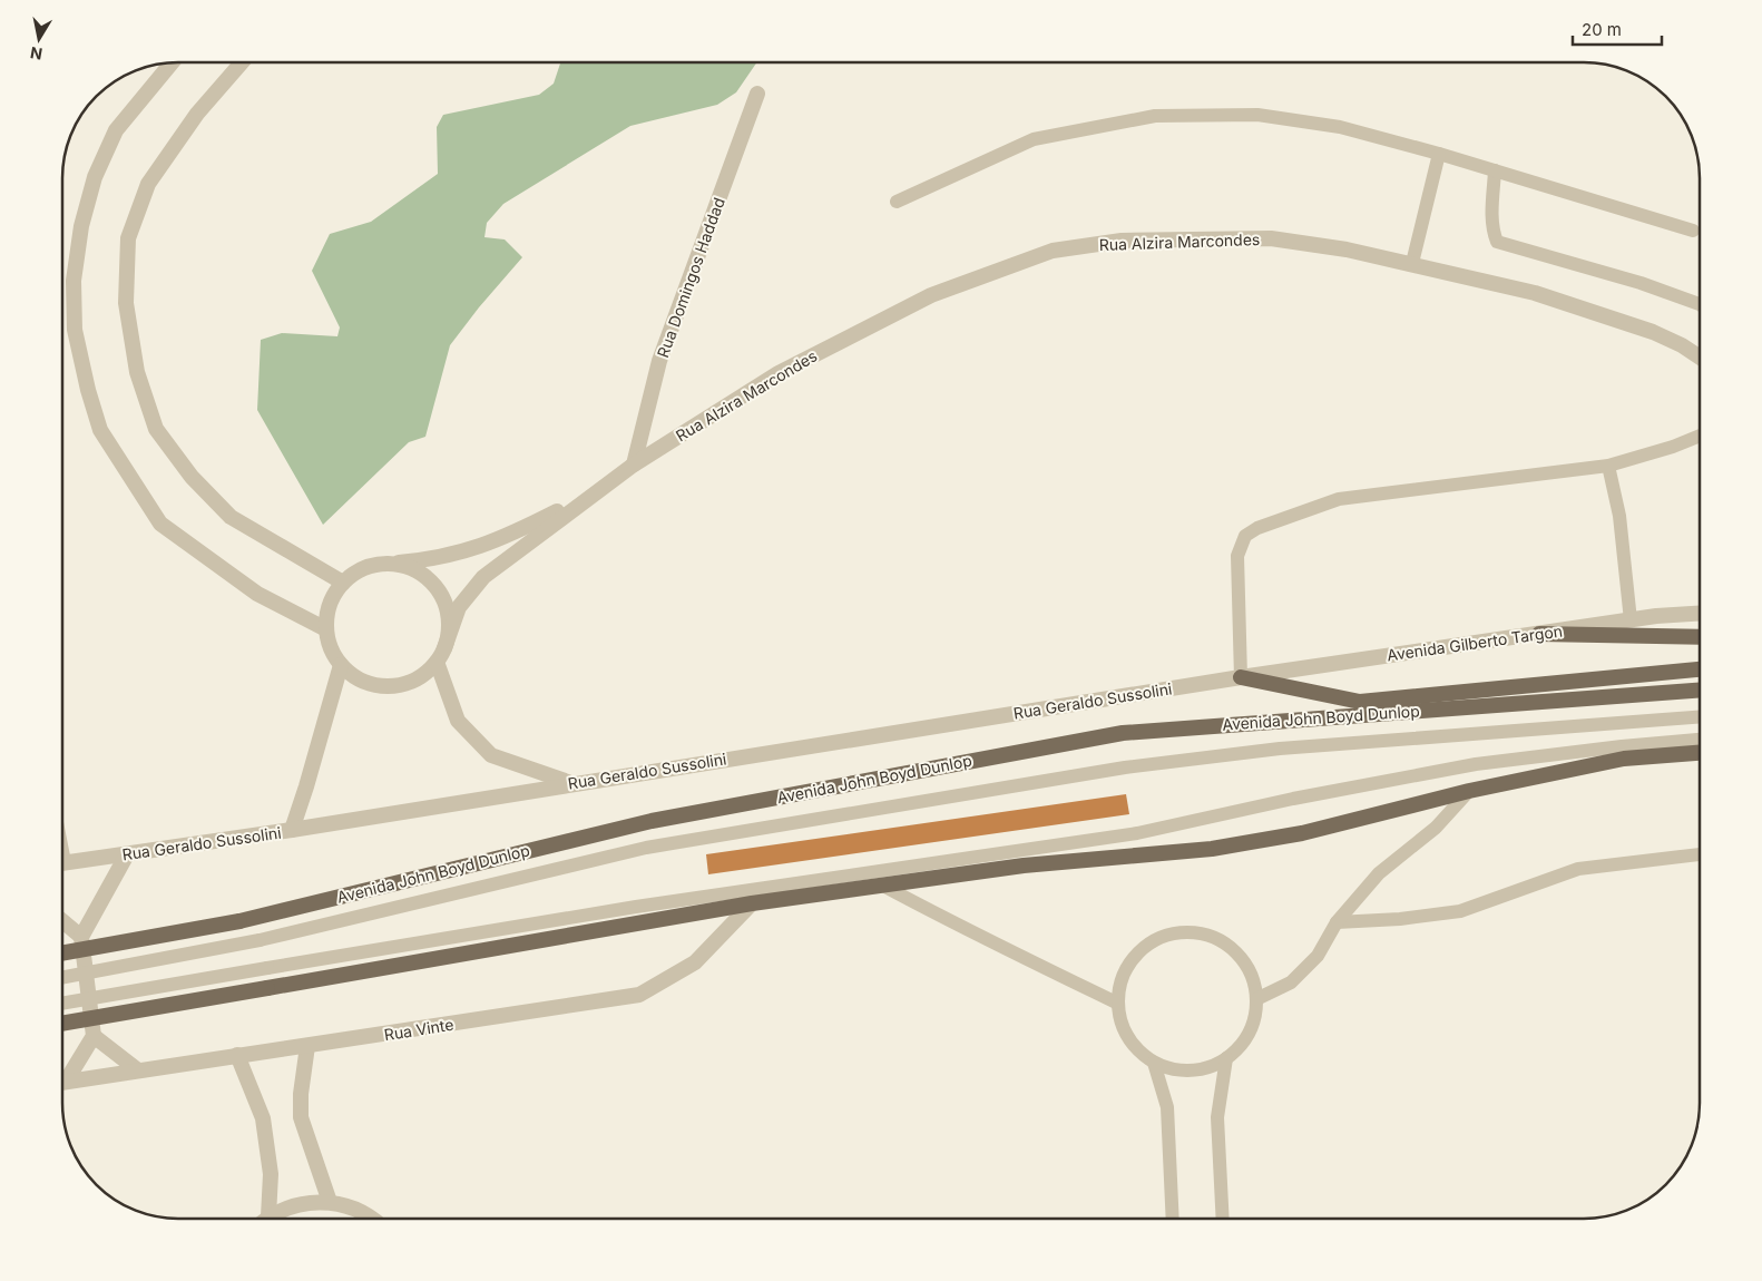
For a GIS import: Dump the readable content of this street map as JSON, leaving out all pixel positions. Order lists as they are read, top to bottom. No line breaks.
{"streets":{"main road":["Avenida John Boyd Dunlop"],"street":["Rua Alzira Marcondes","Rua Domingos Haddad","Avenida Gilberto Targon","Rua Geraldo Sussolini","Rua Vinte"]},"crossings":[["Rua Alzira Marcondes","Rua Domingos Haddad"],["Avenida Gilberto Targon","Rua Geraldo Sussolini"]],"scale_bar":"20 m","north":"bottom"}
